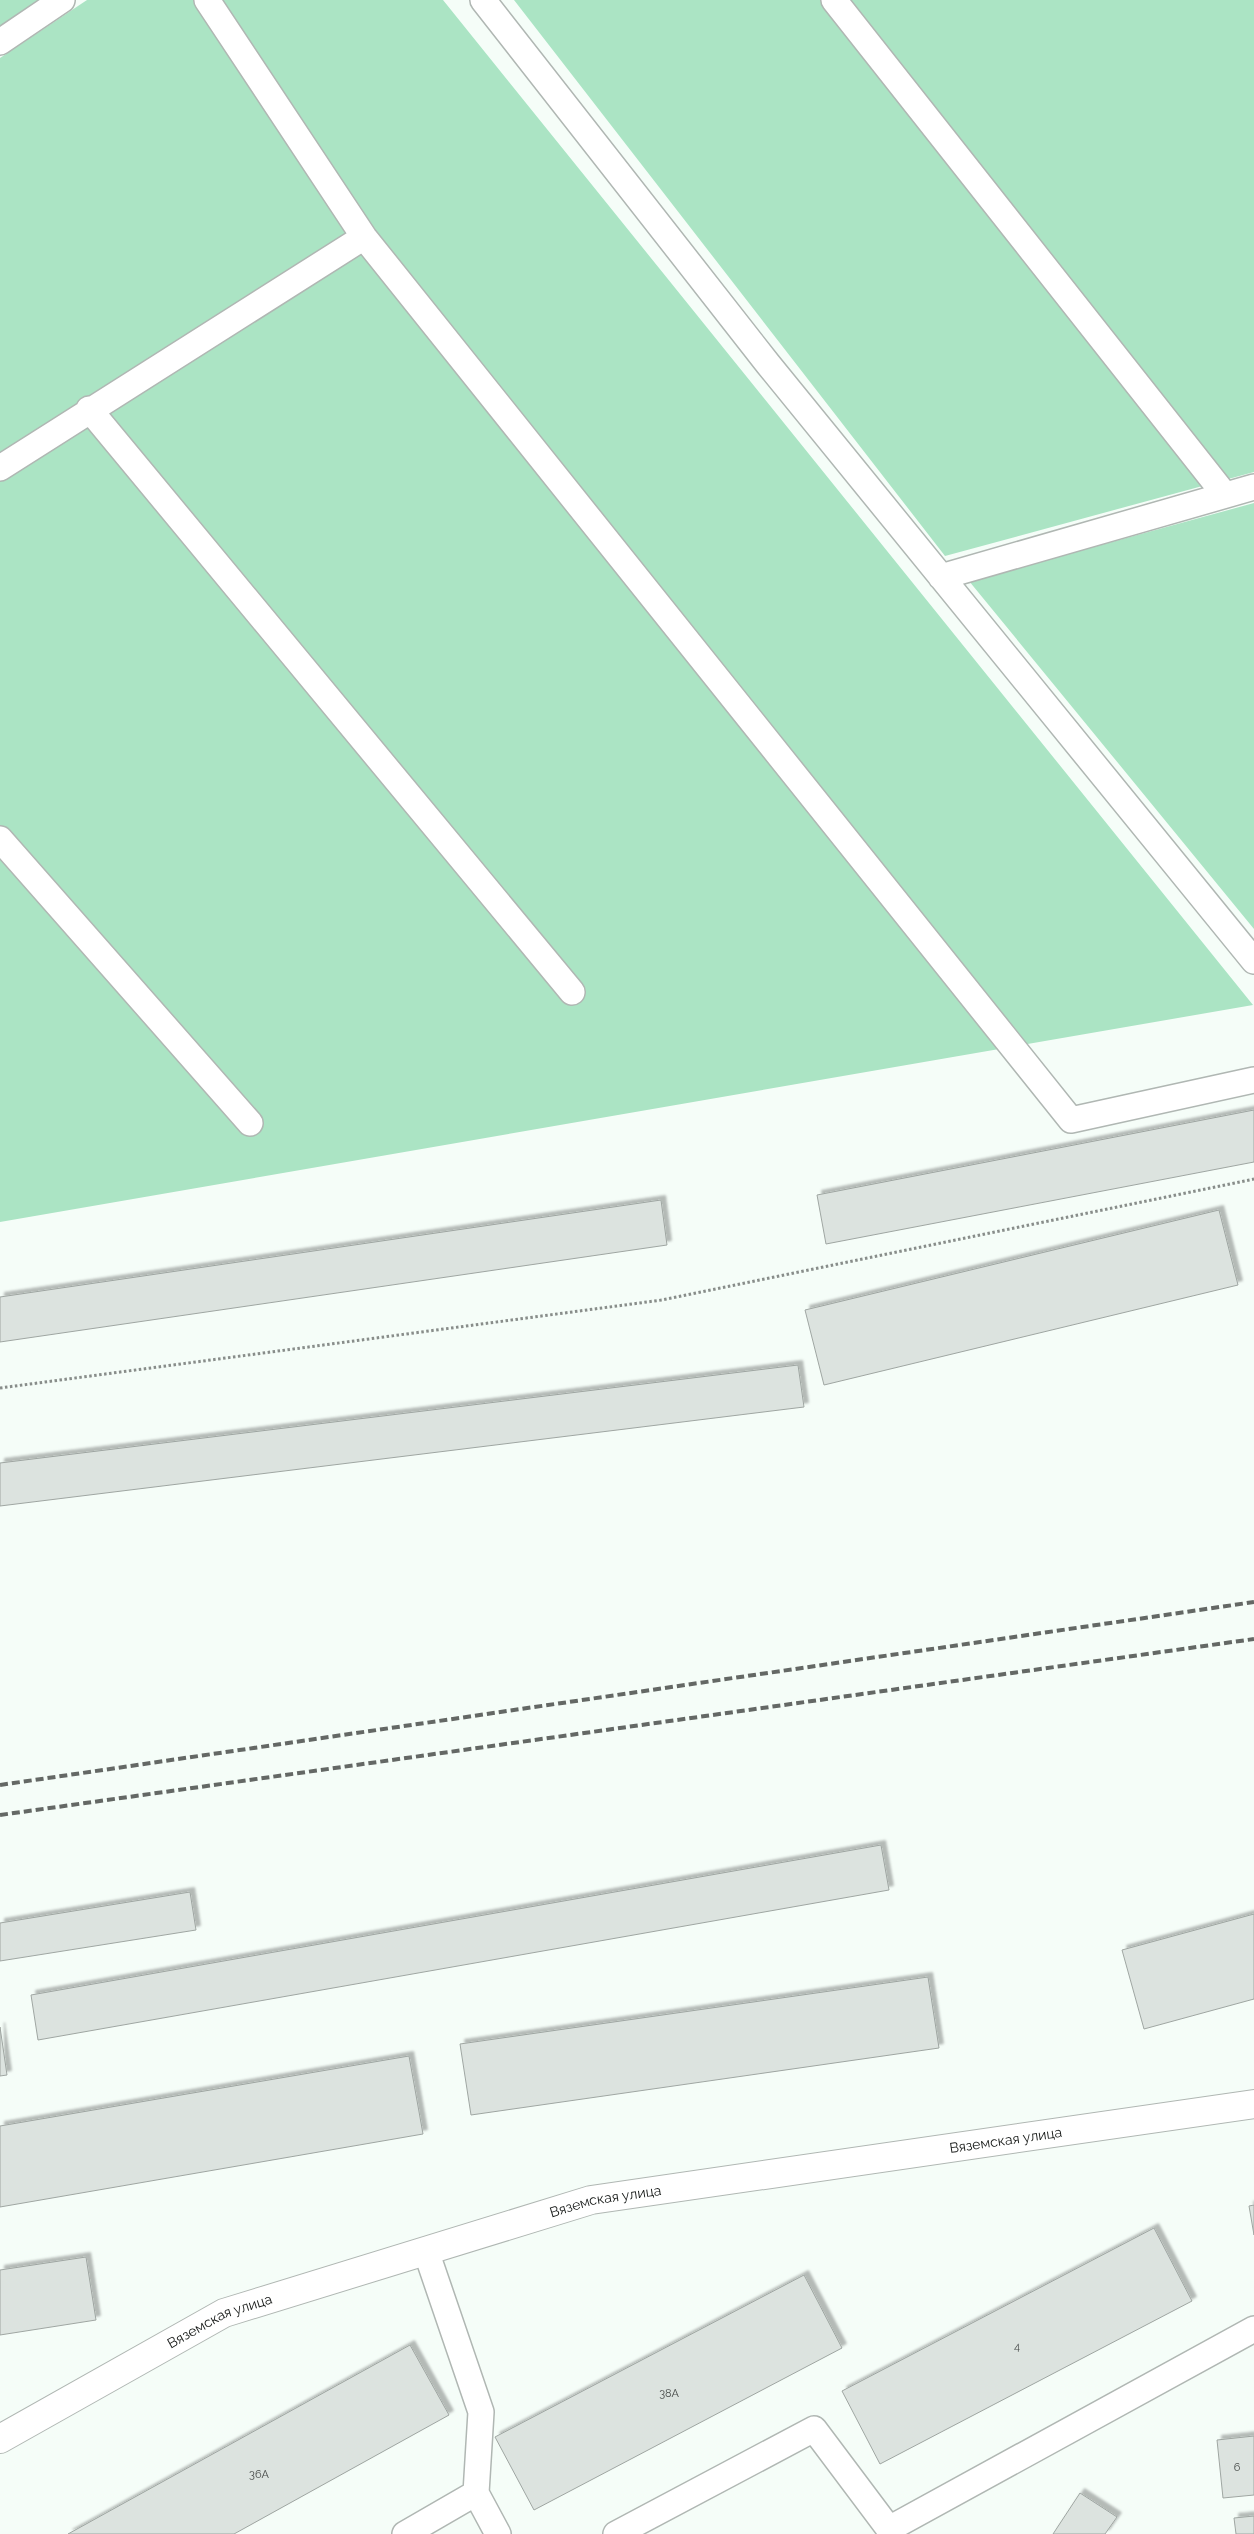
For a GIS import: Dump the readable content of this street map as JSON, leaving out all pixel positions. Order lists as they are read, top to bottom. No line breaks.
{"streets":{"main road":["Вяземская улица"]},"house_numbers":["4","38А","6","36А"]}
